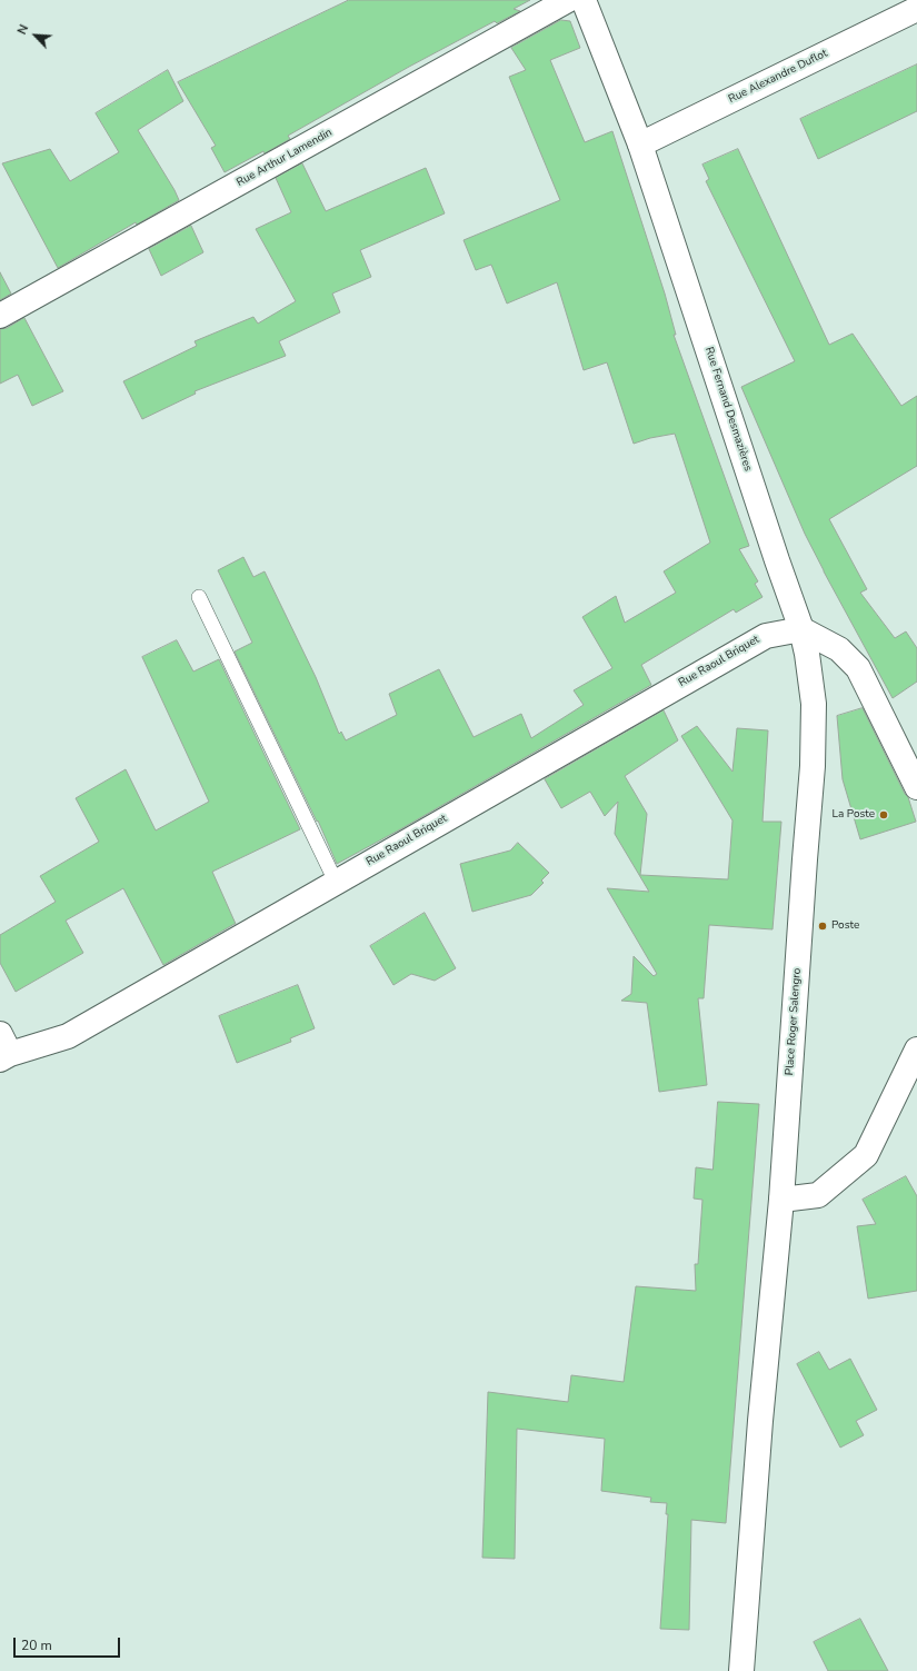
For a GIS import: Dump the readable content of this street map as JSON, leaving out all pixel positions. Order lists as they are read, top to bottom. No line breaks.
{"streets":{"street":["Rue Alexandre Duflot","Rue Arthur Lamendin","Rue Fernand Desmazières","Rue Raoul Briquet","Place Roger Salengro"]},"crossings":[["Rue Alexandre Duflot","Rue Fernand Desmazières"],["Rue Fernand Desmazières","Rue Raoul Briquet"],["Rue Fernand Desmazières","Place Roger Salengro"],["Rue Raoul Briquet","Place Roger Salengro"]],"places":["La Poste","Poste"],"scale_bar":"20 m","north":"top left"}
